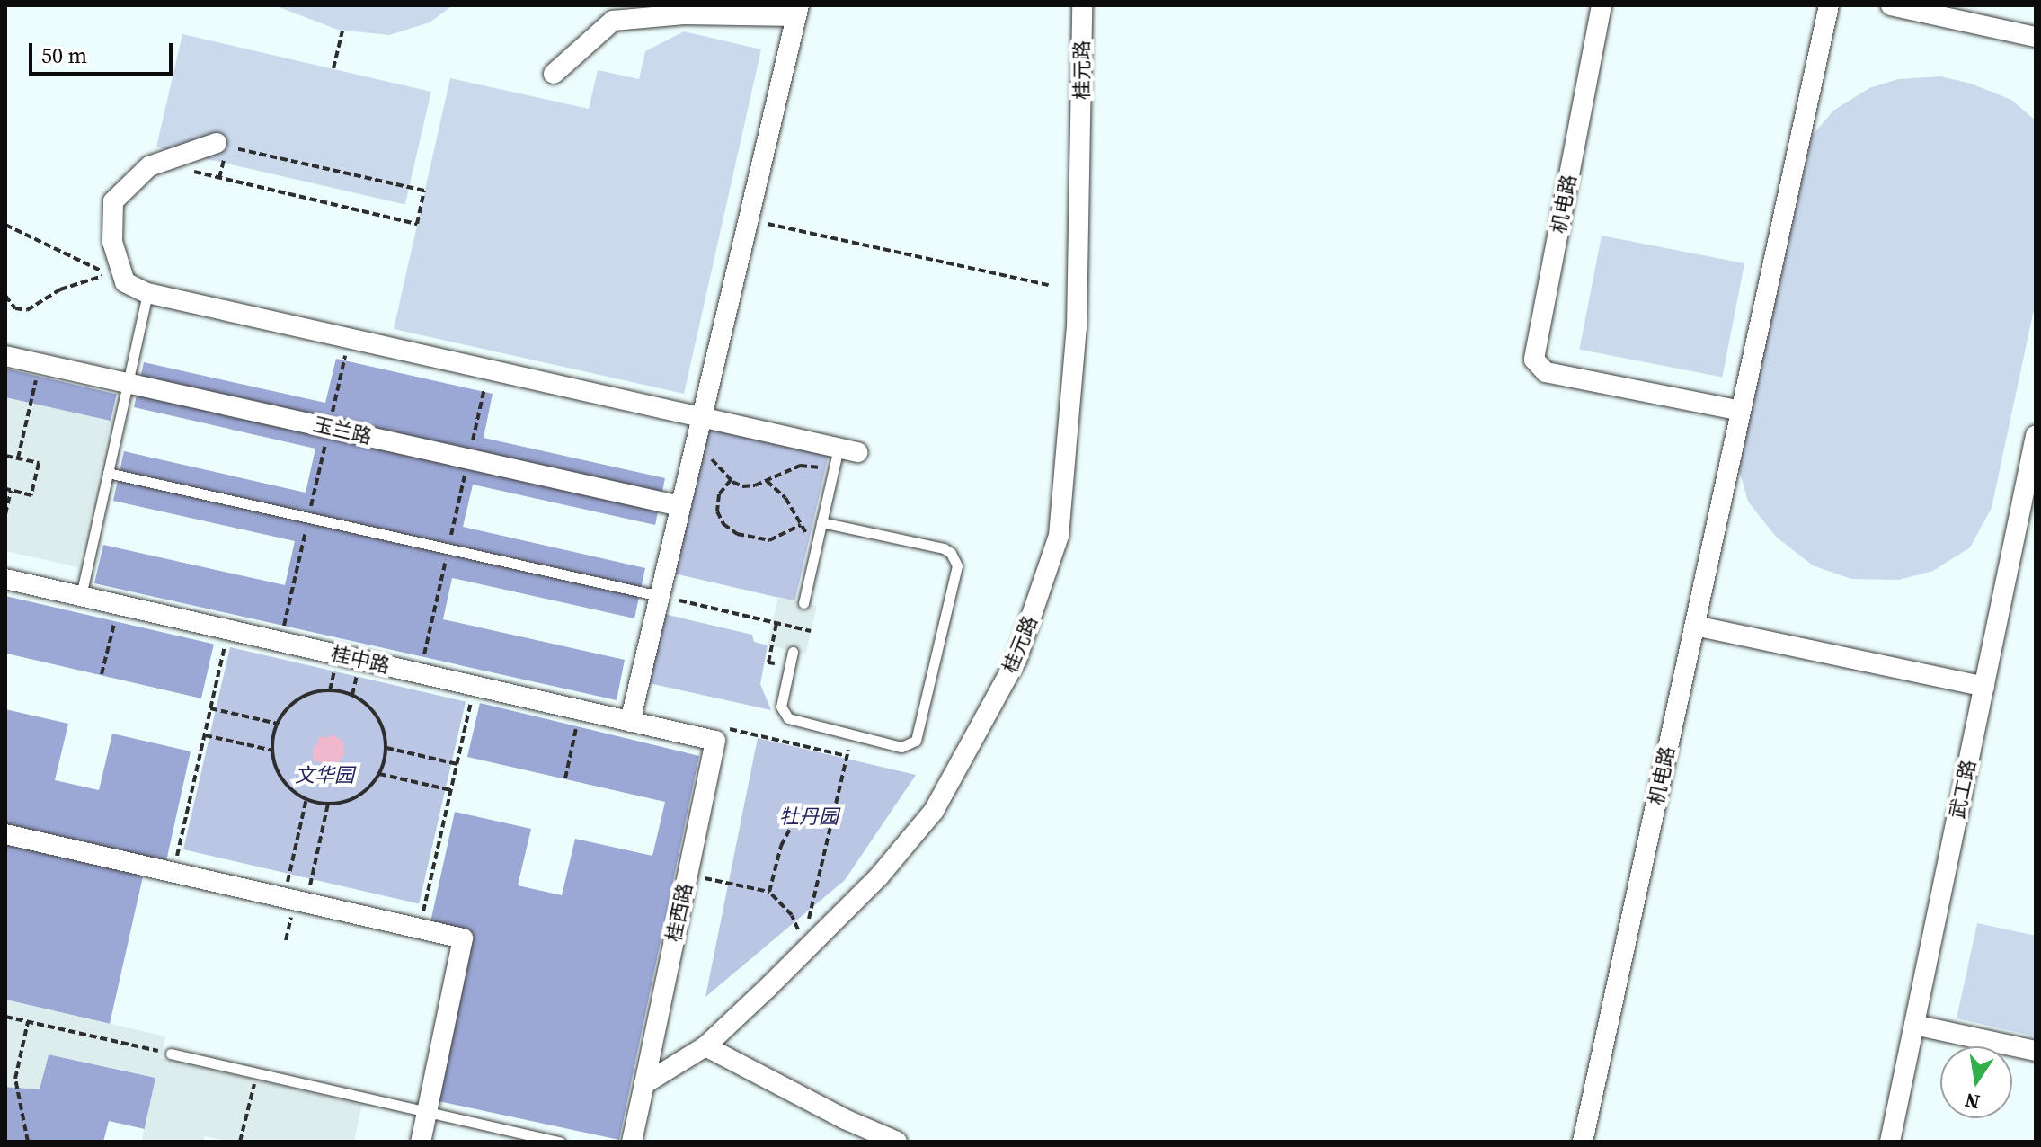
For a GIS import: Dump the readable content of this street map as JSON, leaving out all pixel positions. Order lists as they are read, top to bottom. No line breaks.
{"streets":{"street":["桂元路","机电路","玉兰路","桂中路","武工路","桂西路"]},"crossings":[["桂元路","桂西路"],["桂中路","桂西路"]],"parks":["文华园","牡丹园"],"scale_bar":"50 m","north":"bottom"}
